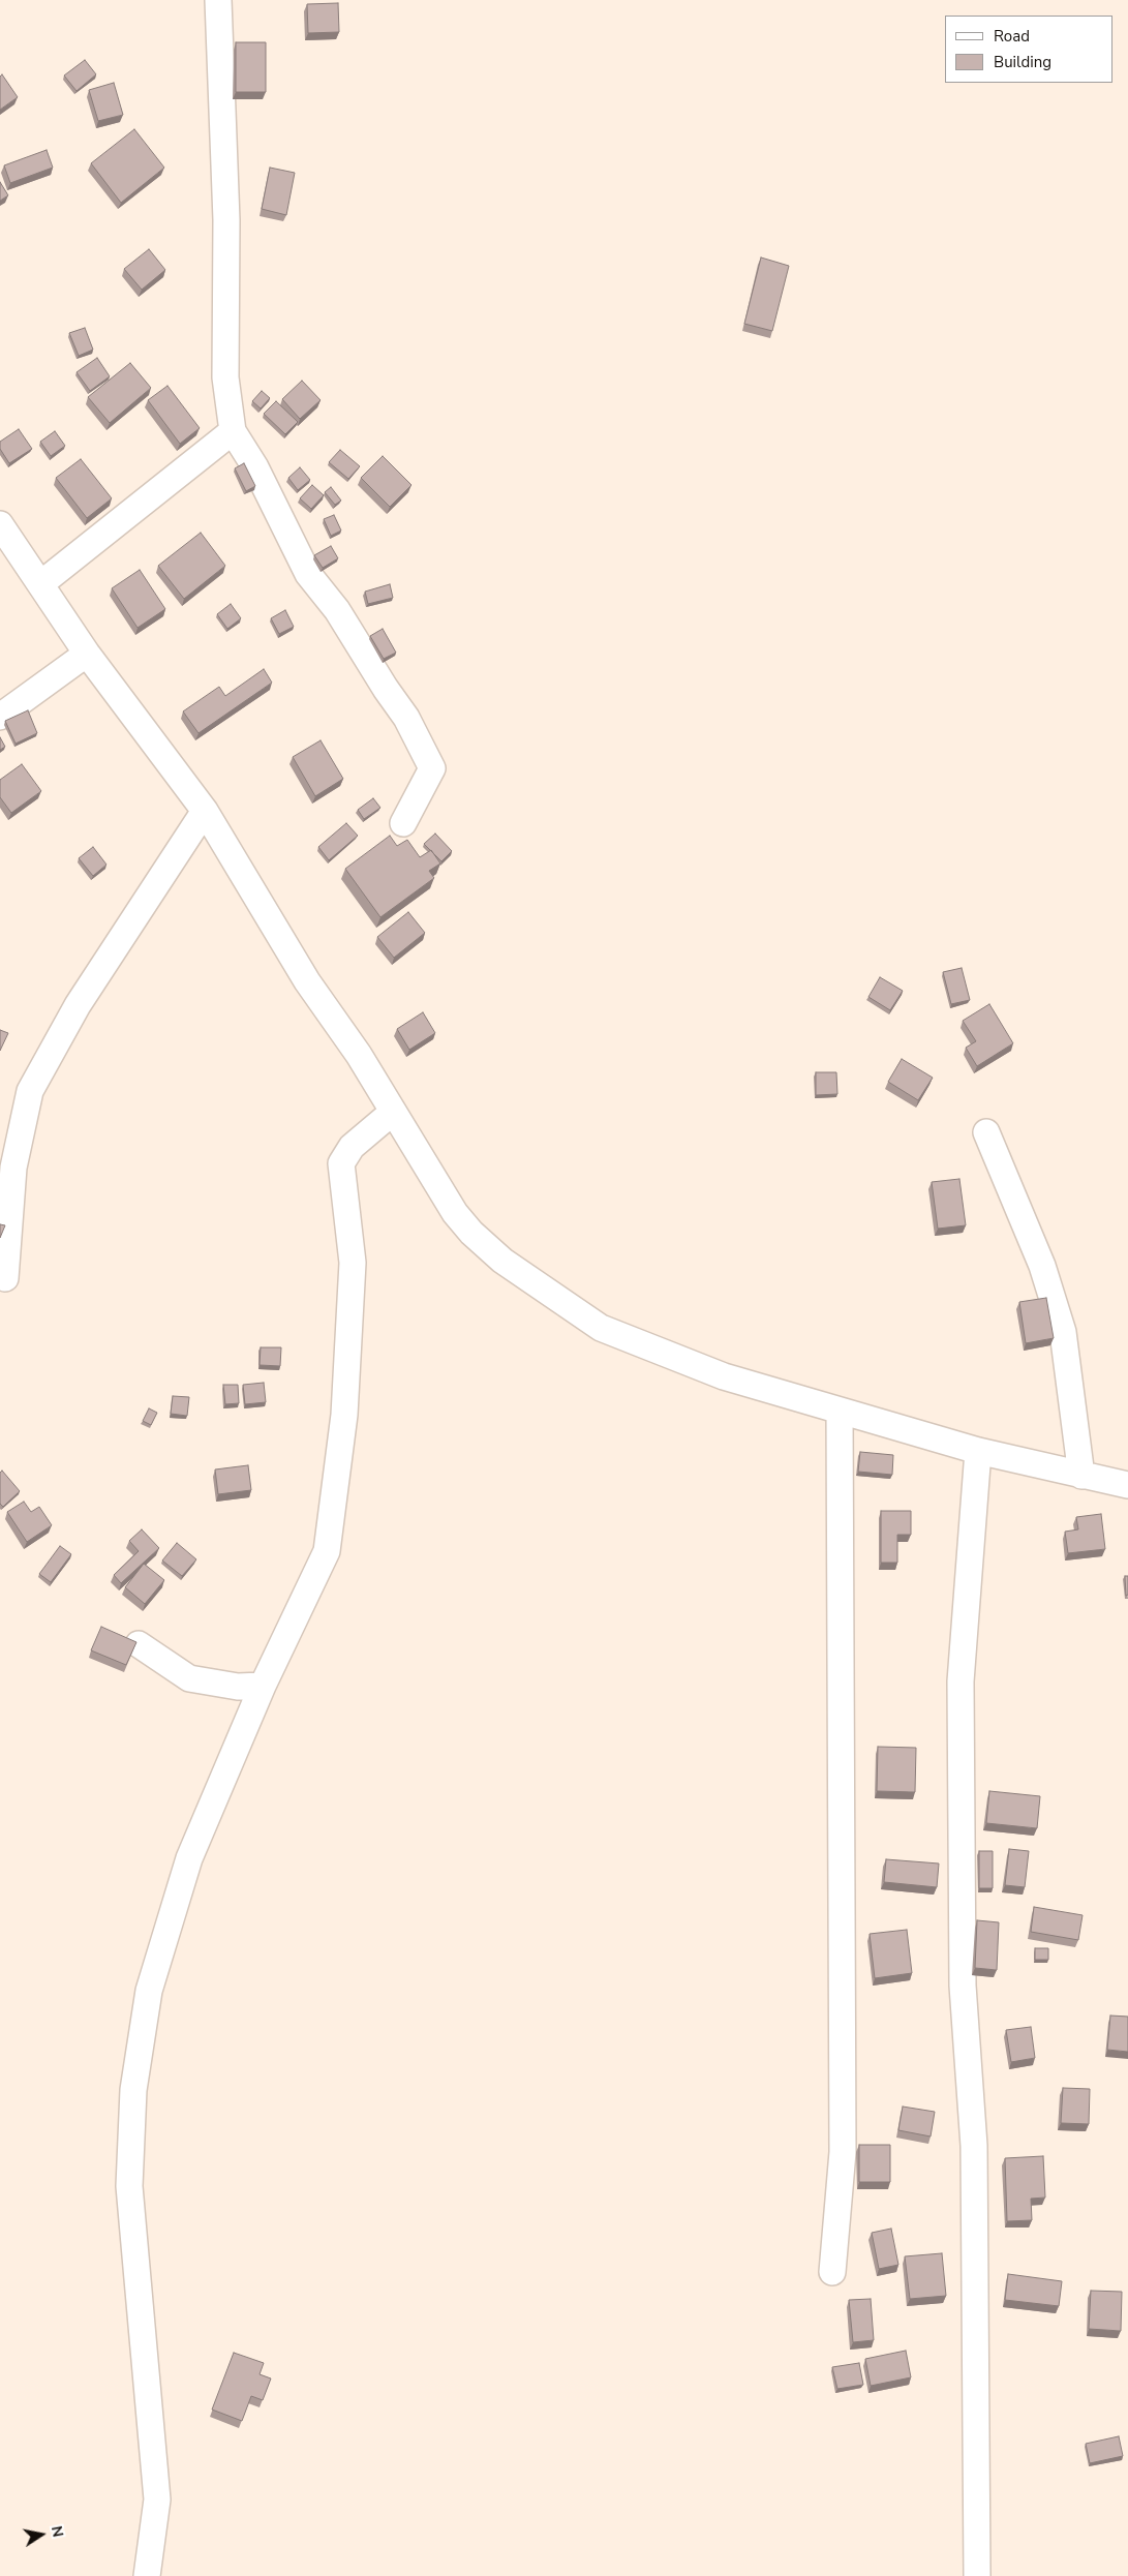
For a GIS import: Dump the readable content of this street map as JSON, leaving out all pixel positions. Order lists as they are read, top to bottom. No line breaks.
{"legend":["Road","Building"],"north":"right"}
